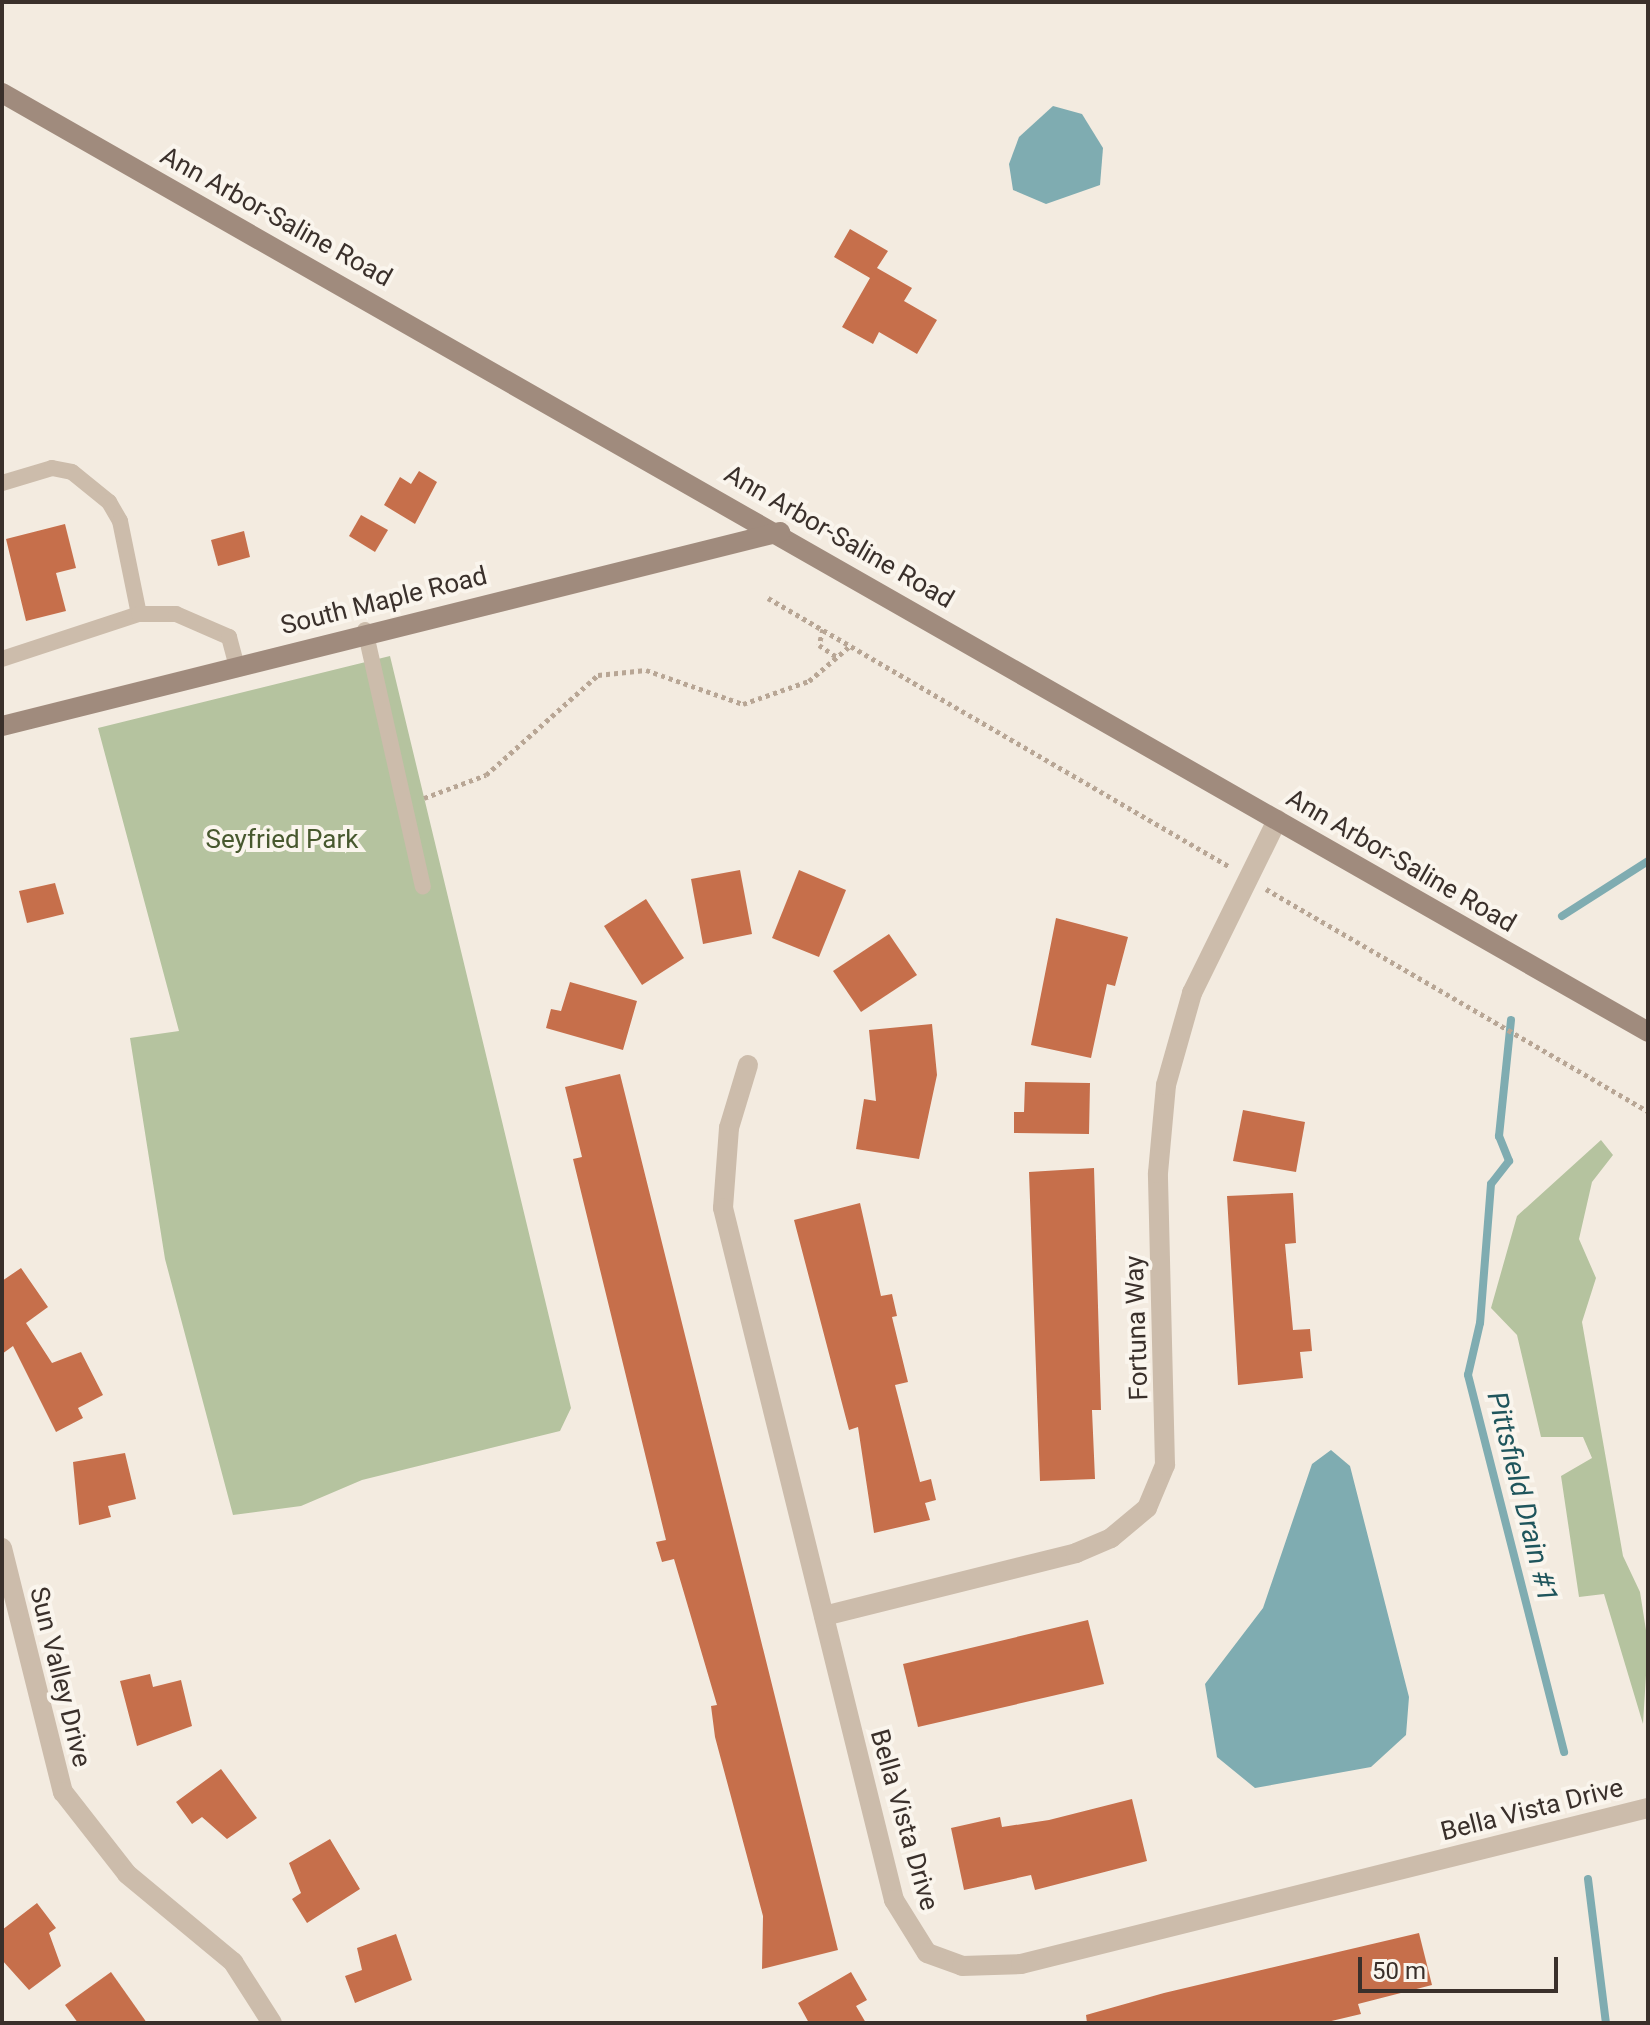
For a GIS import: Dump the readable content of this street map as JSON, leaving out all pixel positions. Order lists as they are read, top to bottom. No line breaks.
{"streets":{"main road":["Ann Arbor-Saline Road","South Maple Road"],"street":["Fortuna Way","Sun Valley Drive","Bella Vista Drive"]},"crossings":[["Ann Arbor-Saline Road","South Maple Road"],["Ann Arbor-Saline Road","Fortuna Way"],["Fortuna Way","Bella Vista Drive"]],"water":["Pittsfield Drain #1"],"parks":["Seyfried Park"],"scale_bar":"50 m"}
